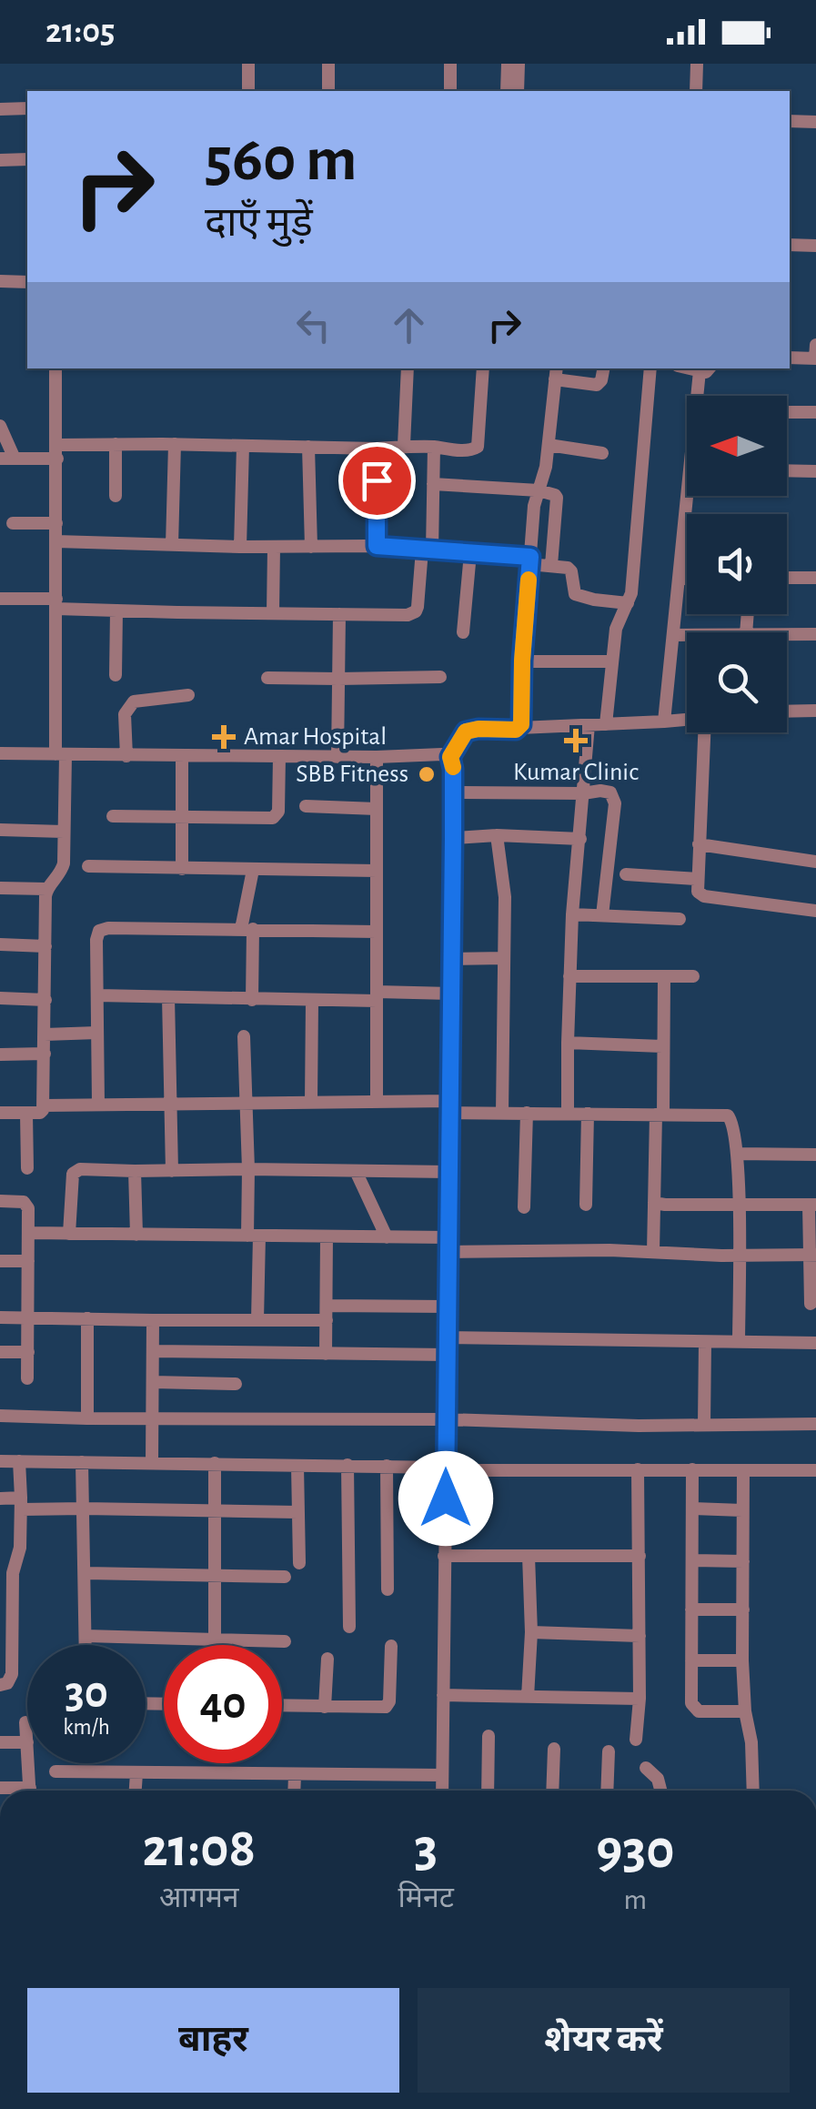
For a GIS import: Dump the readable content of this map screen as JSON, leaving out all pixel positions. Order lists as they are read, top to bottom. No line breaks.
{"places":{"health":["Amar Hospital","Kumar Clinic"],"other":["SBB Fitness"]},"north":"left","page":{"status":"21:05","turn":["560 m","दाएँ मुड़ें"],"speed":"30 km/h","limit":"40","eta":["21:08","आगमन","3","मिनट","930","m"],"buttons":["बाहर","शेयर करें"]}}
